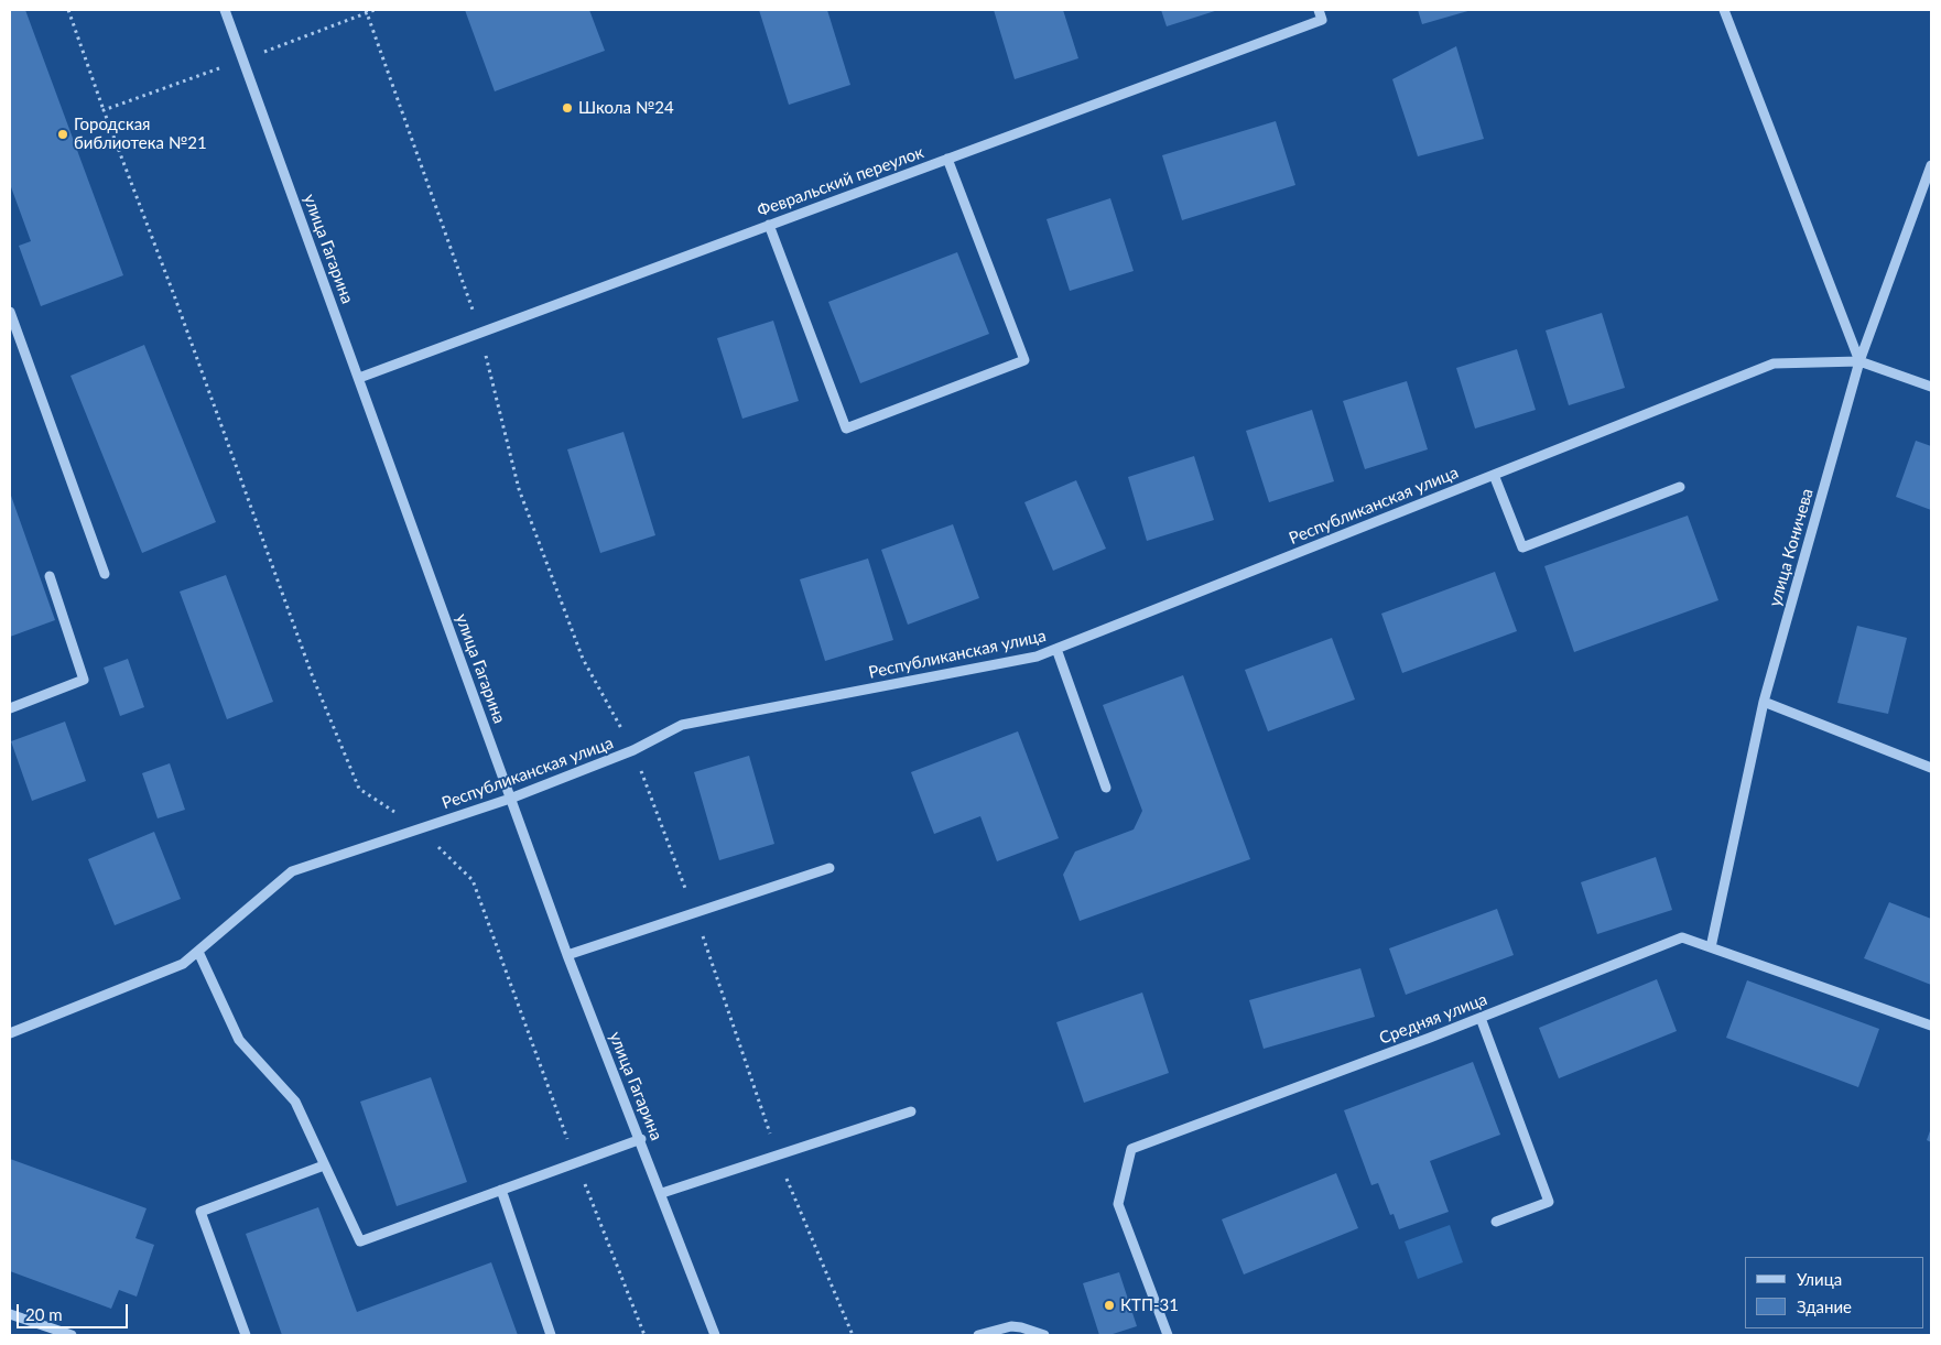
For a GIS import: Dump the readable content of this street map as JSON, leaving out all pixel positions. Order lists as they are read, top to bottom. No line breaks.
{"streets":{"street":["Февральский переулок","улица Гагарина","Республиканская улица","улица Коничева","Средняя улица"]},"crossings":[["Февральский переулок","улица Гагарина"],["улица Гагарина","Республиканская улица"],["Республиканская улица","улица Коничева"],["улица Коничева","Средняя улица"]],"places":["Школа №24","Городская библиотека №21","КТП-31"],"legend":["Улица","Здание"],"scale_bar":"20 m"}
